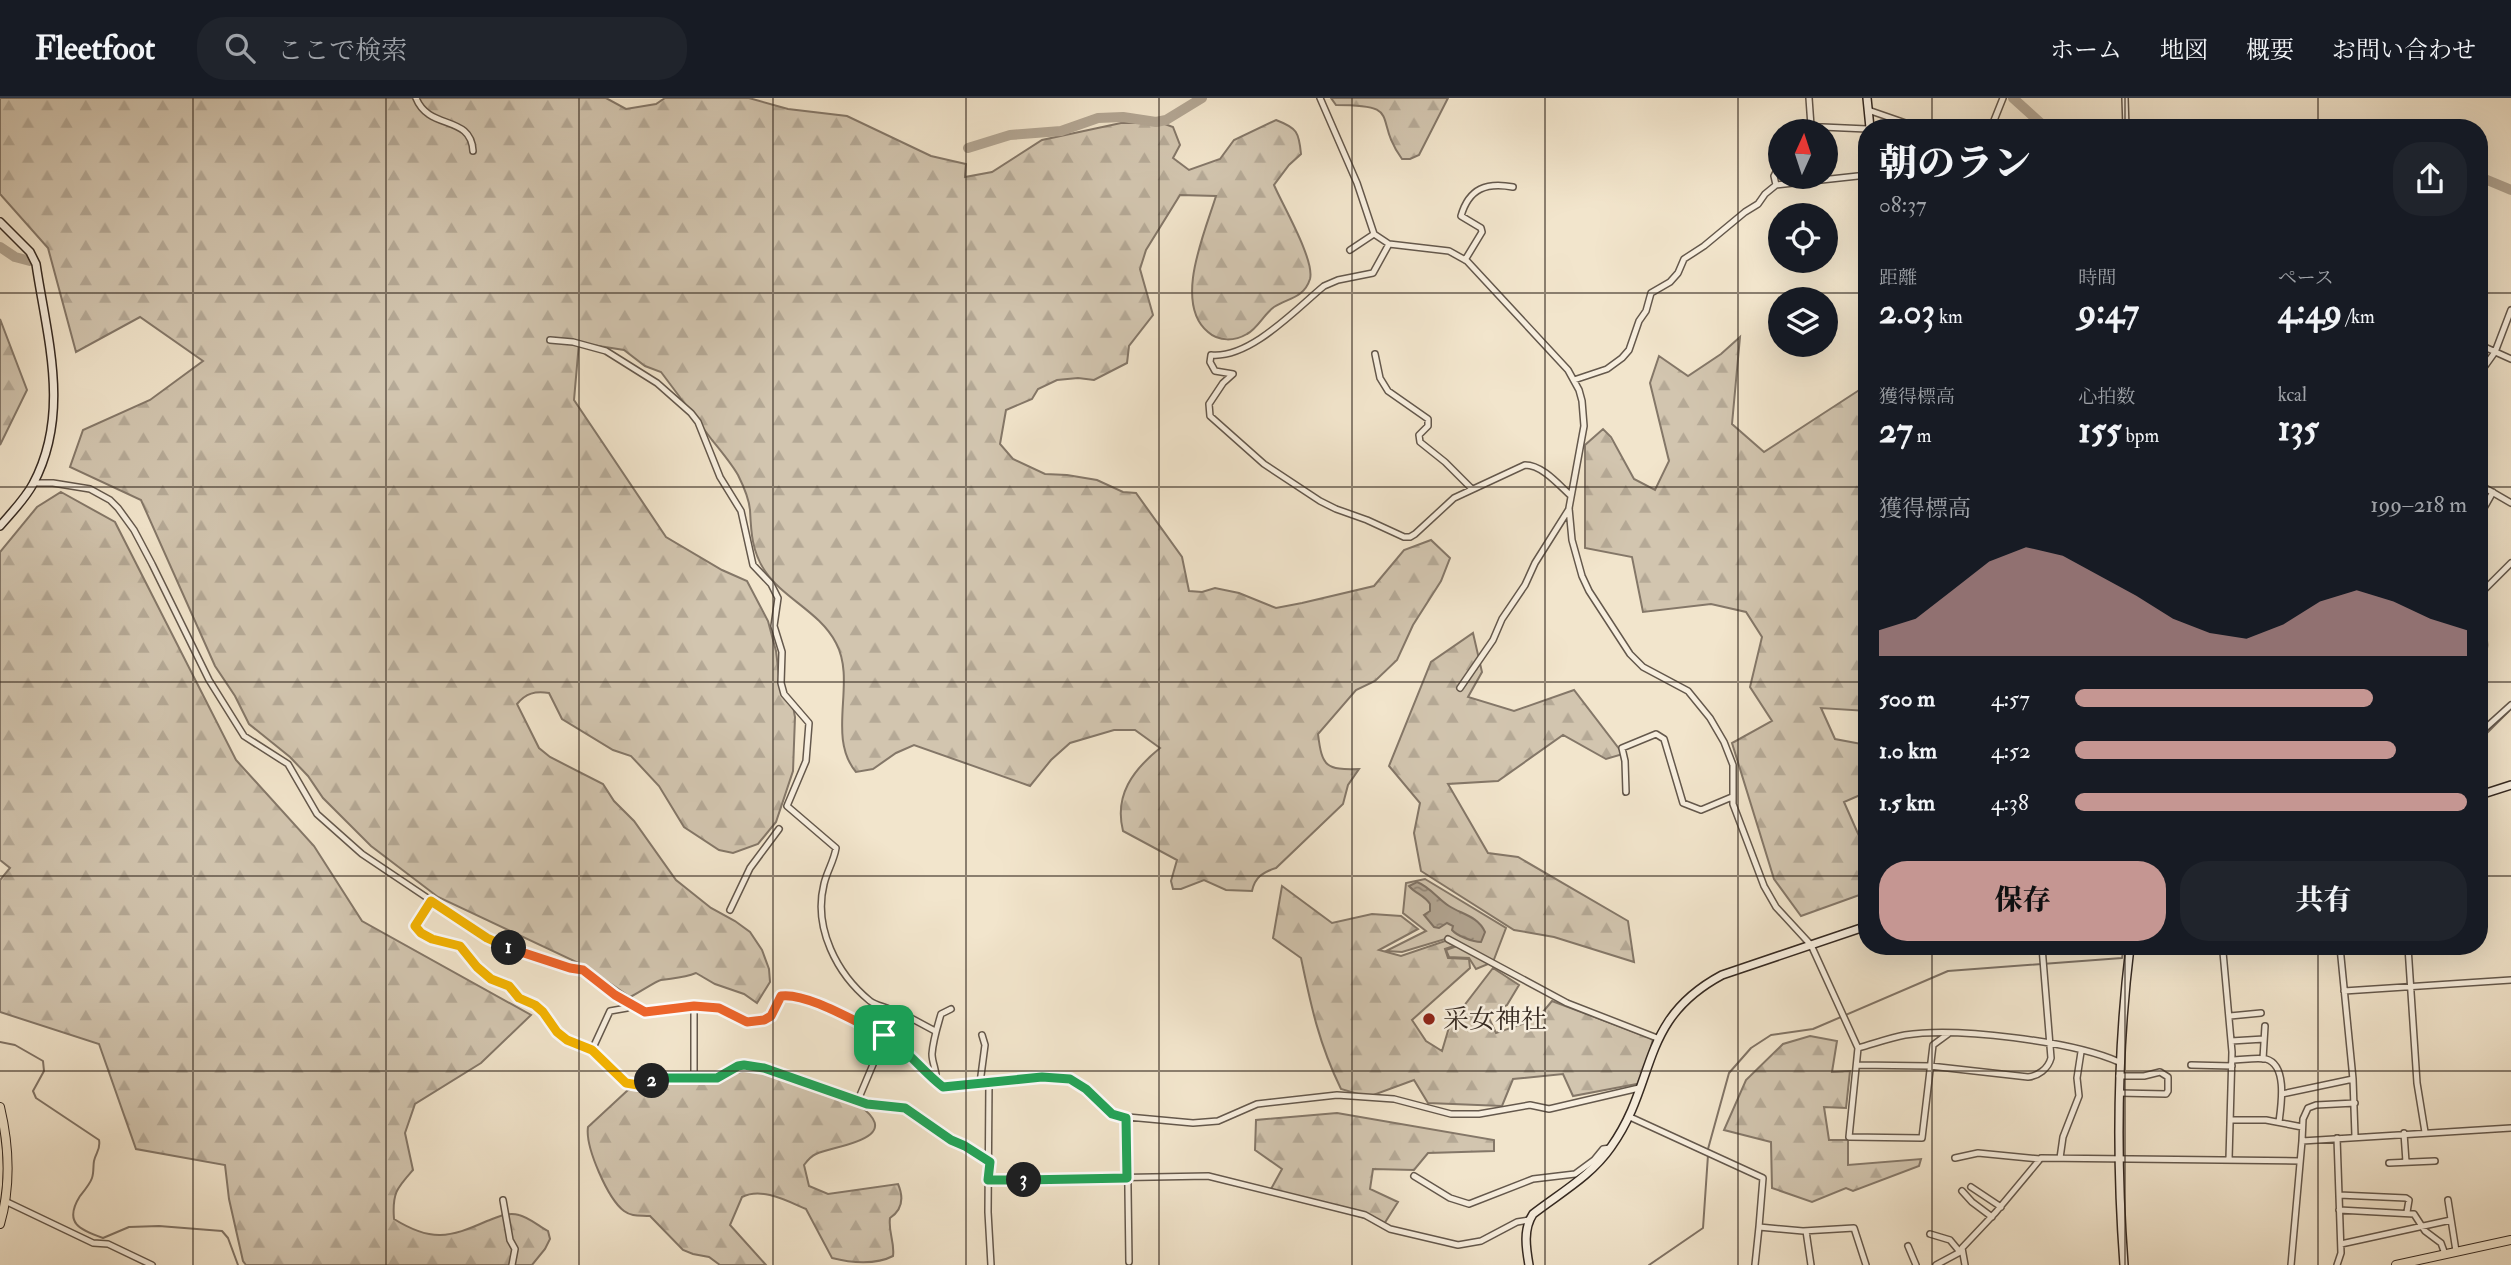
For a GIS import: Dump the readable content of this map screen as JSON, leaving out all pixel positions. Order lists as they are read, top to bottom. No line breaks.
{"places":["采女神社"],"north":"top","page":{"header":"Fleetfoot","search":"ここで検索","nav":["ホーム","地図","概要","お問い合わせ"],"heading":["朝のラン","08:37"],"stats":[["距離","2.03 km"],["時間","9:47"],["ペース","4:49 /km"],["獲得標高","27 m"],["心拍数","155 bpm"],["kcal","135"]],"chart":["獲得標高","199–218 m"],"list":[{"name":"500 m","note":"4:57"},{"name":"1.0 km","note":"4:52"},{"name":"1.5 km","note":"4:38"}],"buttons":["保存","共有"],"pins":["1","2","3"]}}
